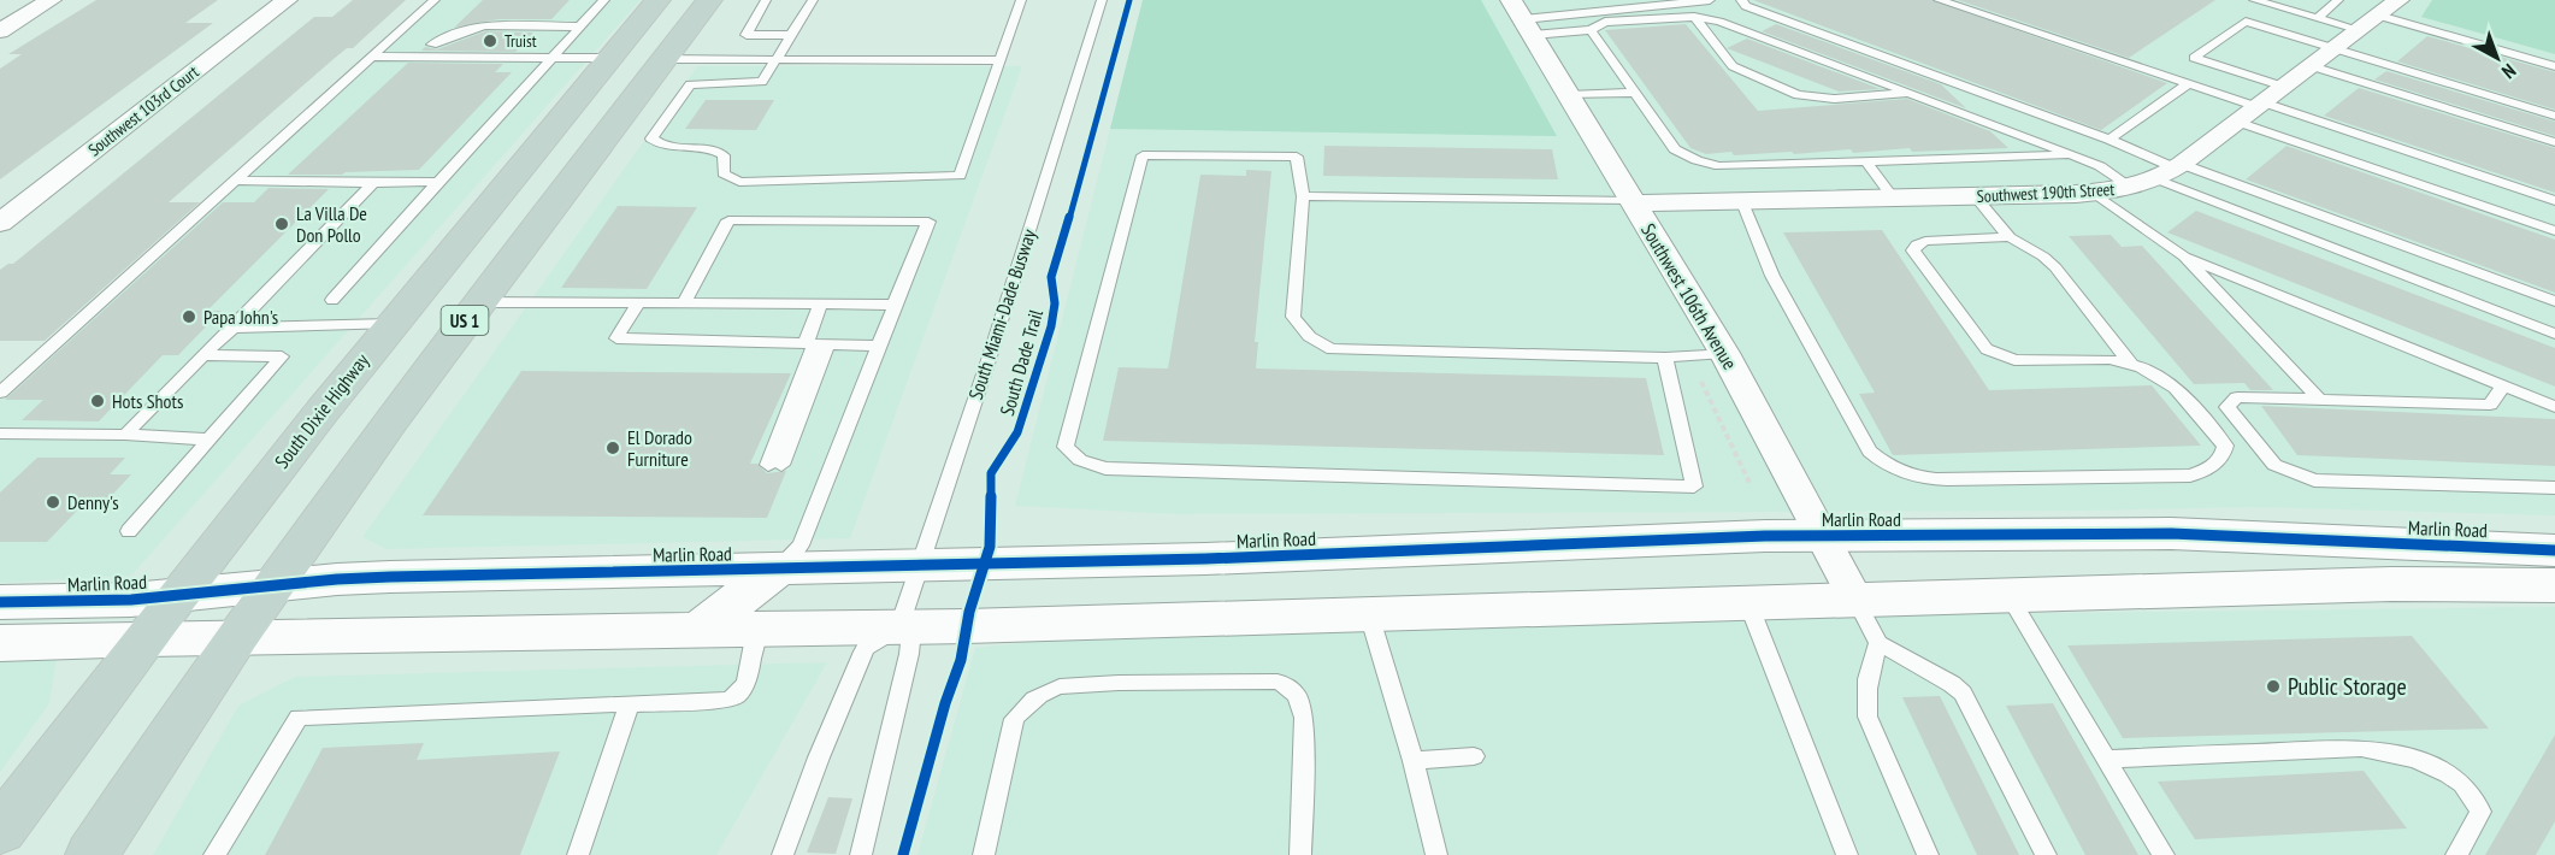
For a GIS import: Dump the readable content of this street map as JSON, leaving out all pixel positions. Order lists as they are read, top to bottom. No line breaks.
{"streets":{"highway":["US 1","South Dixie Highway"],"street":["Southwest 103rd Court","Southwest 190th Street","Southwest 106th Avenue","Marlin Road"],"lane":["South Miami-Dade Busway"],"cycle path":["South Dade Trail"]},"crossings":[["Southwest 190th Street","Southwest 106th Avenue"],["Southwest 106th Avenue","Marlin Road"],["South Miami-Dade Busway","Marlin Road"],["US 1","Marlin Road"],["South Dixie Highway","Marlin Road"]],"places":["Truist","La Villa De Don Pollo","Papa John's","Hots Shots","El Dorado Furniture","Denny's","Public Storage"],"north":"bottom right"}
